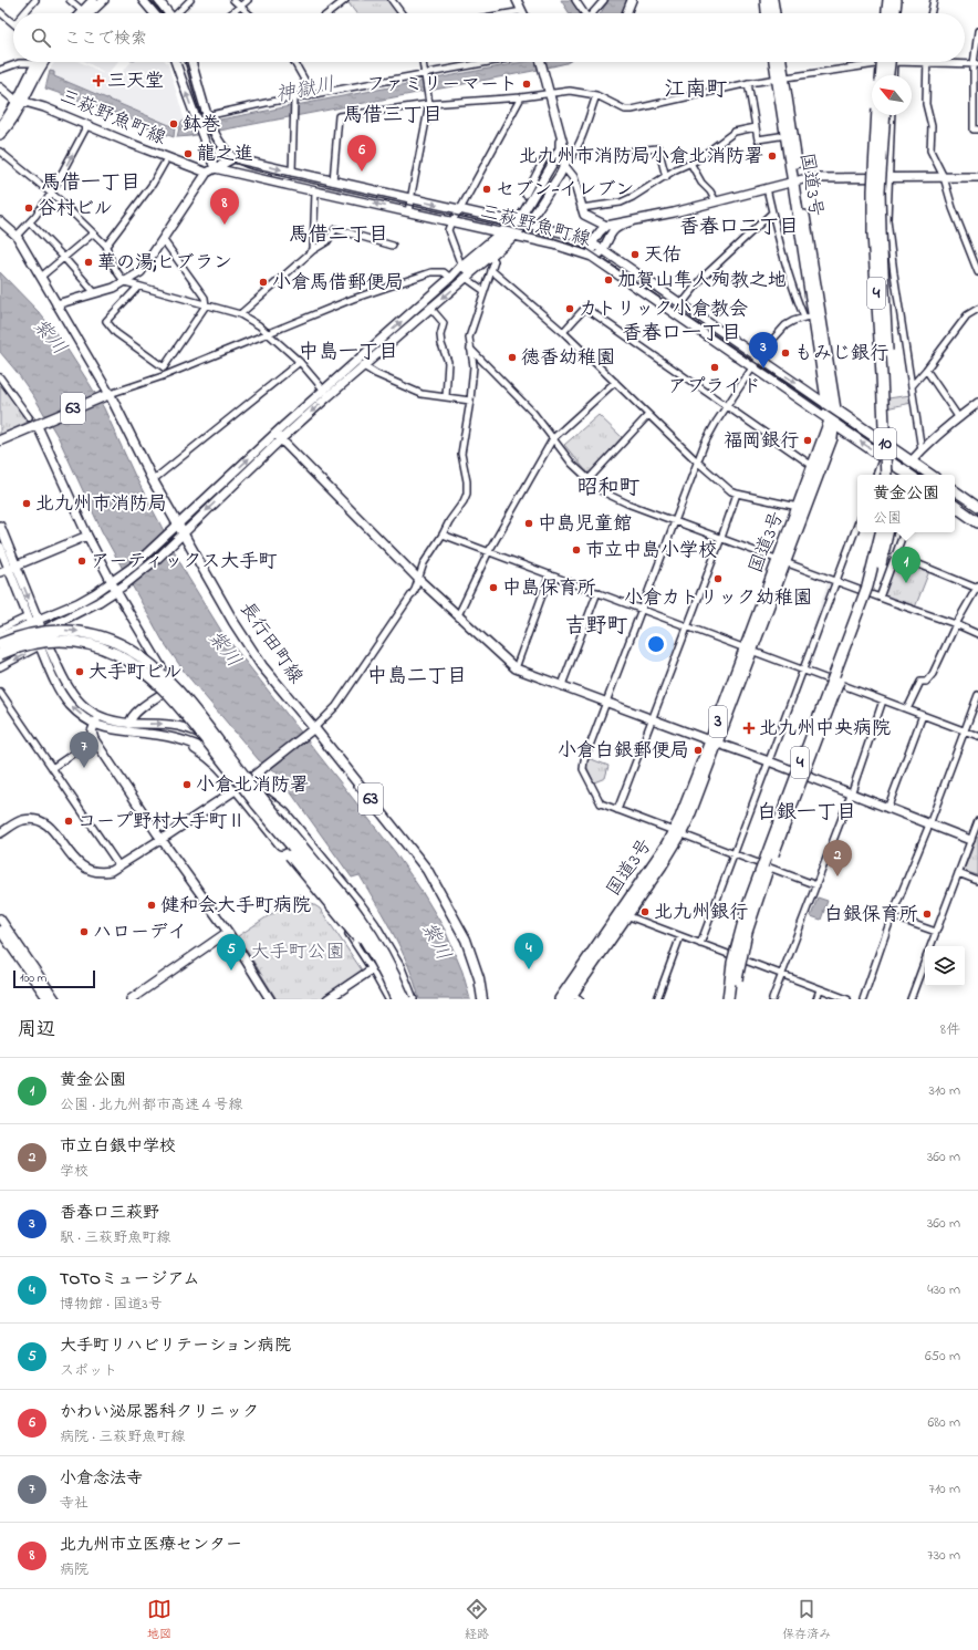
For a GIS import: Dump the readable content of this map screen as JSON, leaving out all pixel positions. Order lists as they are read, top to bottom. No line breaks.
{"streets":{"highway":["国道3号","4","10","3"],"main road":["63","長行田町線"],"street":["三萩野魚町線"]},"crossings":[["三萩野魚町線","国道3号"],["三萩野魚町線","10"],["国道3号","10"],["63","長行田町線"]],"districts":["江南町","馬借三丁目","馬借一丁目","香春口二丁目","馬借二丁目","香春口一丁目","中島一丁目","昭和町","吉野町","中島二丁目","白銀一丁目"],"water":["神獄川","紫川"],"parks":["大手町公園"],"places":{"health":["三天堂","北九州中央病院"],"other":["ファミリーマート","鉢巻","龍之進","北九州市消防局小倉北消防署","セブン-イレブン","谷村ビル","天佑","華の湯;ヒブラン","加賀山隼人殉教之地","小倉馬借郵便局","カトリック小倉教会","もみじ銀行","徳香幼稚園","アプライド","福岡銀行","北九州市消防局","中島児童館","市立中島小学校","アーティックス大手町","小倉カトリック幼稚園","中島保育所","大手町ビル","小倉白銀郵便局","小倉北消防署","コープ野村大手町Ⅱ","健和会大手町病院","北九州銀行","白銀保育所","ハローデイ"]},"scale_bar":"100 m","north":"top left","page":{"search":"ここで検索","pins":["6","8","3","1","7","2","4","5"],"popup":["黄金公園","公園"],"scale":"100 m","heading":["周辺","8件"],"list":[{"mark":"1","name":"黄金公園","note":"公園 · 北九州都市高速４号線","value":"310 m"},{"mark":"2","name":"市立白銀中学校","note":"学校","value":"360 m"},{"mark":"3","name":"香春口三萩野","note":"駅 · 三萩野魚町線","value":"360 m"},{"mark":"4","name":"TOTOミュージアム","note":"博物館 · 国道3号","value":"430 m"},{"mark":"5","name":"大手町リハビリテーション病院","note":"スポット","value":"650 m"},{"mark":"6","name":"かわい泌尿器科クリニック","note":"病院 · 三萩野魚町線","value":"680 m"},{"mark":"7","name":"小倉念法寺","note":"寺社","value":"710 m"},{"mark":"8","name":"北九州市立医療センター","note":"病院","value":"730 m"}],"nav":["地図","経路","保存済み"]}}
